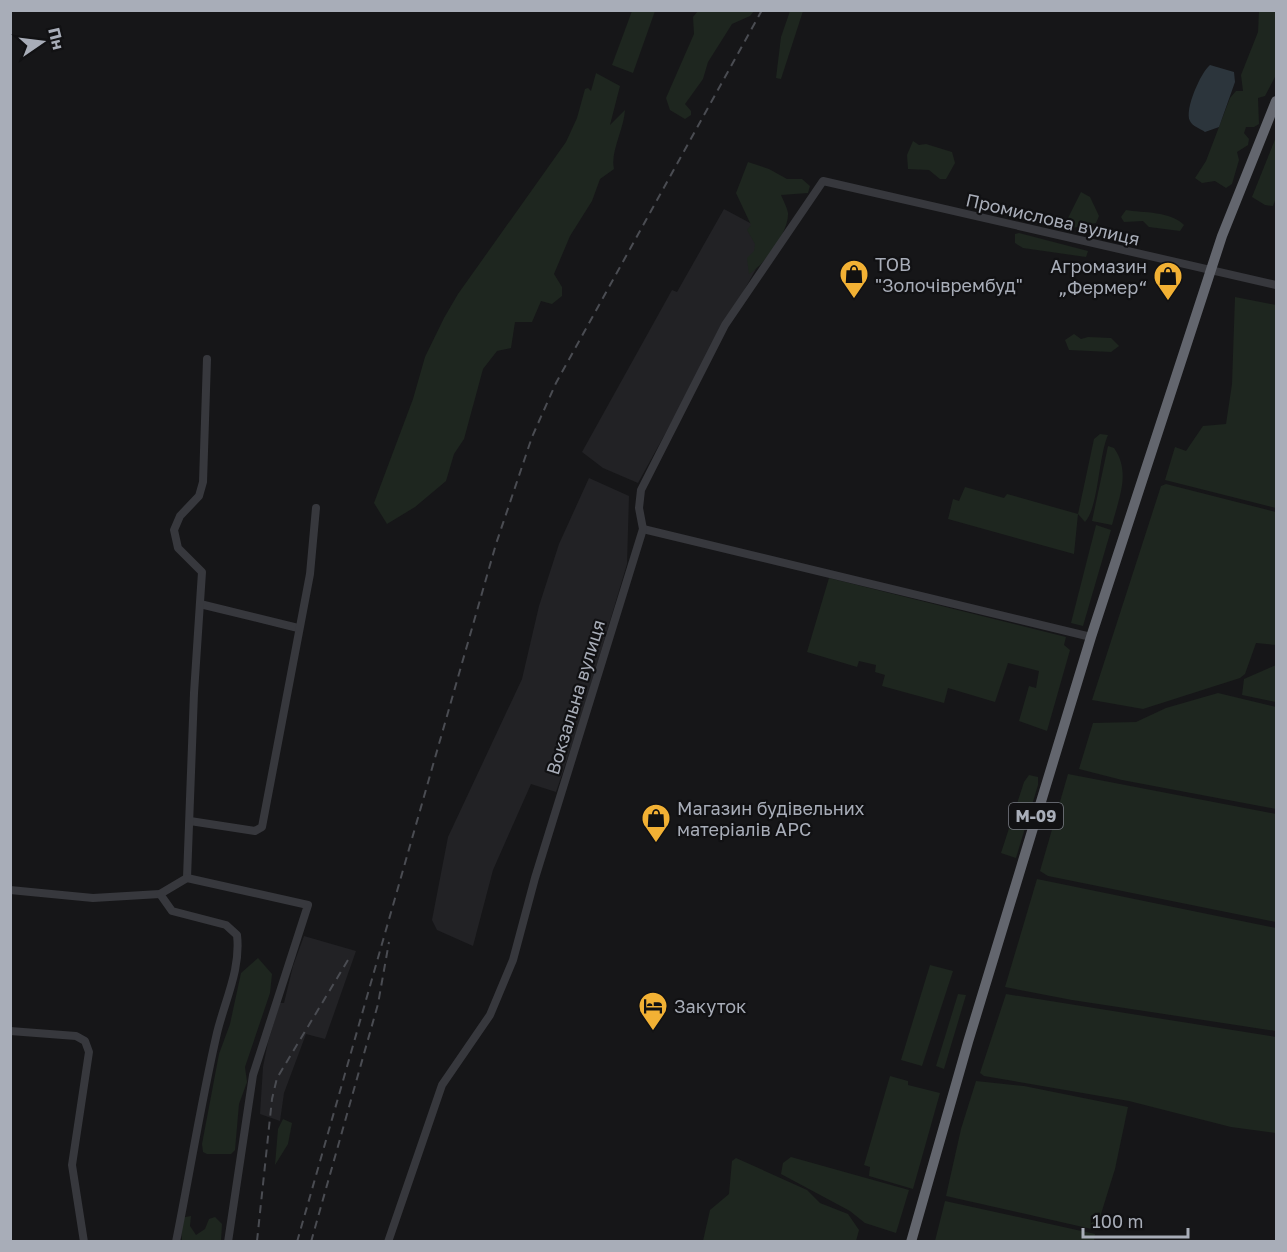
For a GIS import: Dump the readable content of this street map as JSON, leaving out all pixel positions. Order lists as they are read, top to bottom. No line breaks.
{"streets":{"highway":["М-09"],"street":["Промислова вулиця","Вокзальна вулиця"]},"crossings":[["Промислова вулиця","Вокзальна вулиця"],["Промислова вулиця","М-09"]],"places":{"shop":["ТОВ \"Золочіврембуд\"","Агромазин „Фермер“","Магазин будівельних матеріалів APC"],"hotel":["Закуток"]},"scale_bar":"100 m","north":"right"}
